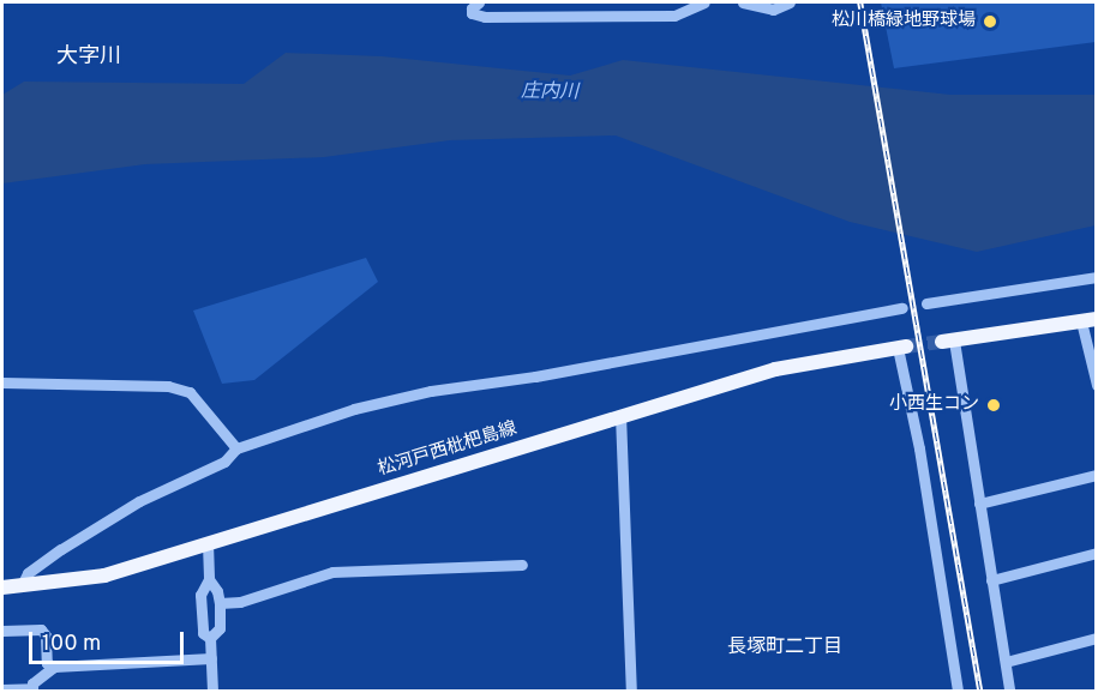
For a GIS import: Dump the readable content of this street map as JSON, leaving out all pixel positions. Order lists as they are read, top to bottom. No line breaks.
{"streets":{"main road":["松河戸西枇杷島線"]},"districts":["大字川","長塚町二丁目"],"water":["庄内川"],"places":["松川橋緑地野球場","小西生コン"],"scale_bar":"100 m"}
